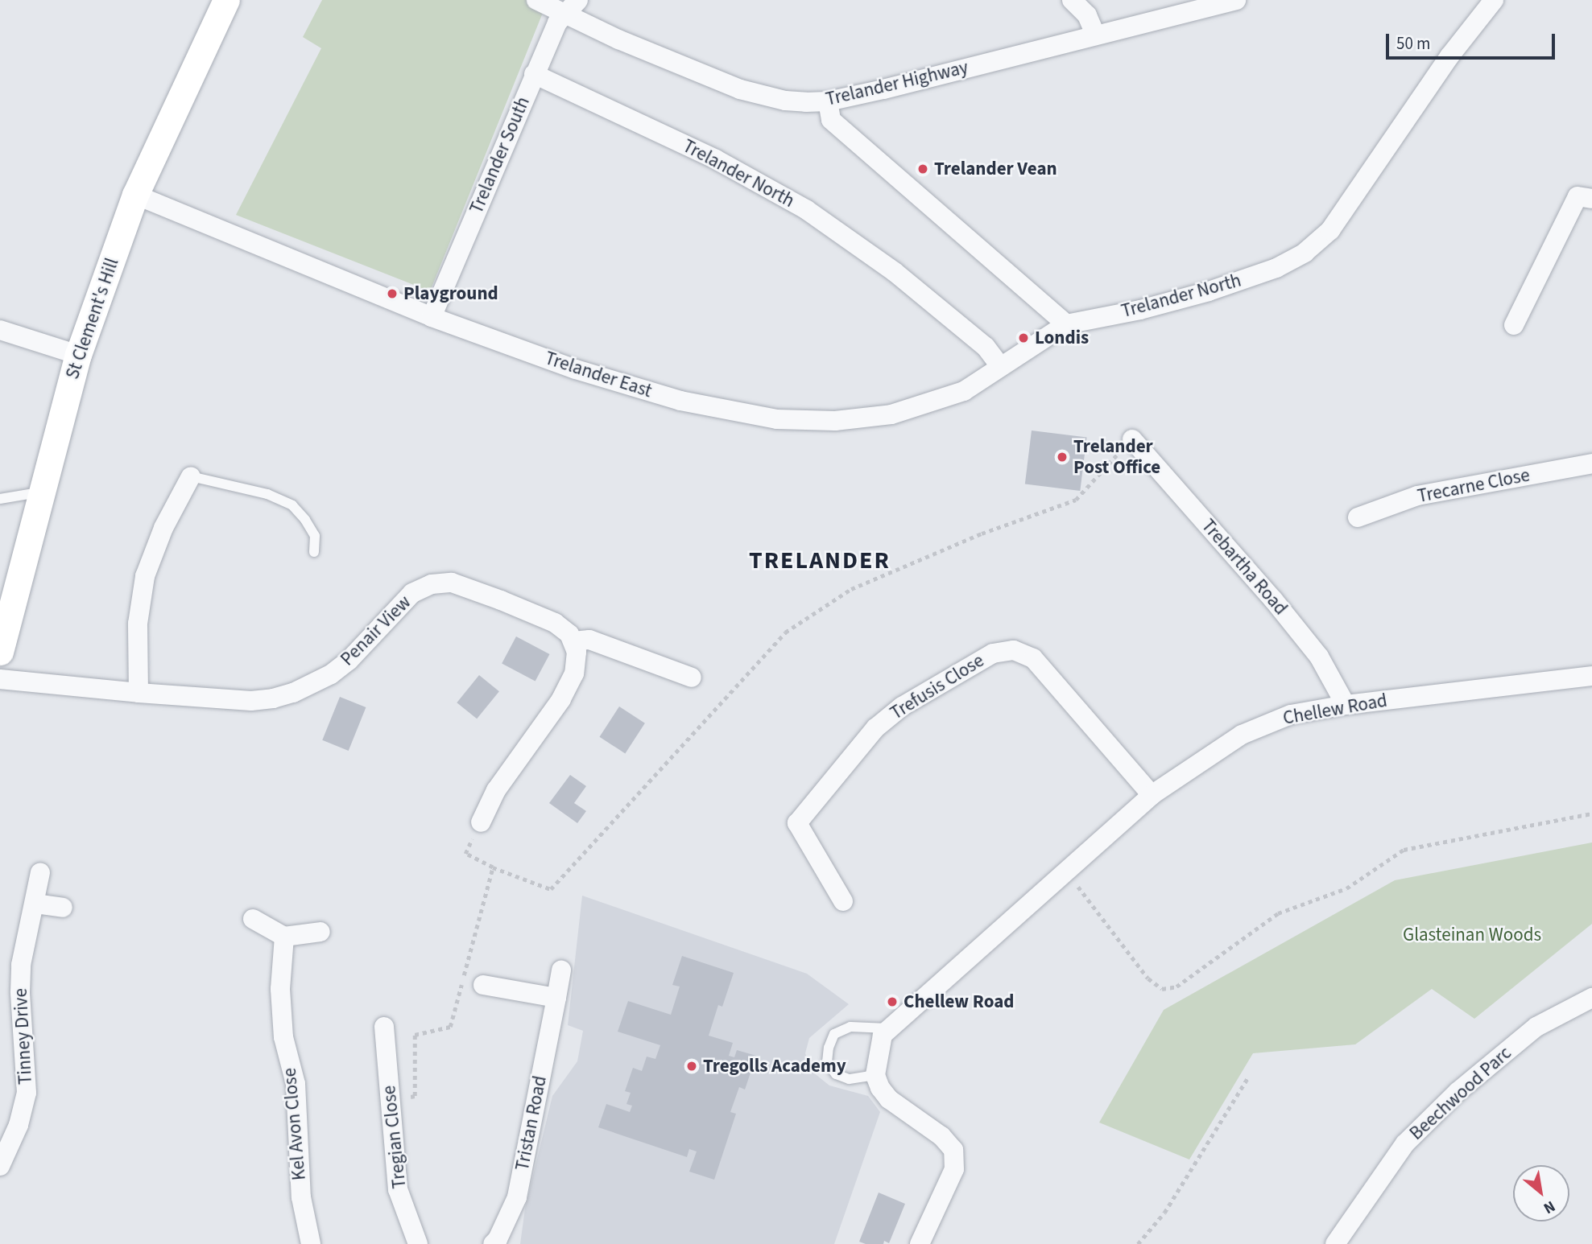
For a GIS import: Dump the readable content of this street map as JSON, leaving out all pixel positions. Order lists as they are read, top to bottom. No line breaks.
{"streets":{"street":["Trelander Highway","Trelander South","Trelander North","St Clement's Hill","Trelander East","Trecarne Close","Trebartha Road","Penair View","Trefusis Close","Chellew Road","Tinney Drive","Beechwood Parc","Tristan Road","Kel Avon Close","Tregian Close"]},"crossings":[["Trelander Highway","Trelander South"],["Trelander South","Trelander North"],["Trelander South","Trelander East"],["Trelander North","Trelander East"],["St Clement's Hill","Trelander East"],["Trebartha Road","Chellew Road"],["Trefusis Close","Chellew Road"]],"districts":["TRELANDER"],"parks":["Glasteinan Woods"],"places":["Trelander Vean","Playground","Londis","Trelander Post Office","Chellew Road","Tregolls Academy"],"scale_bar":"50 m","north":"bottom right"}
